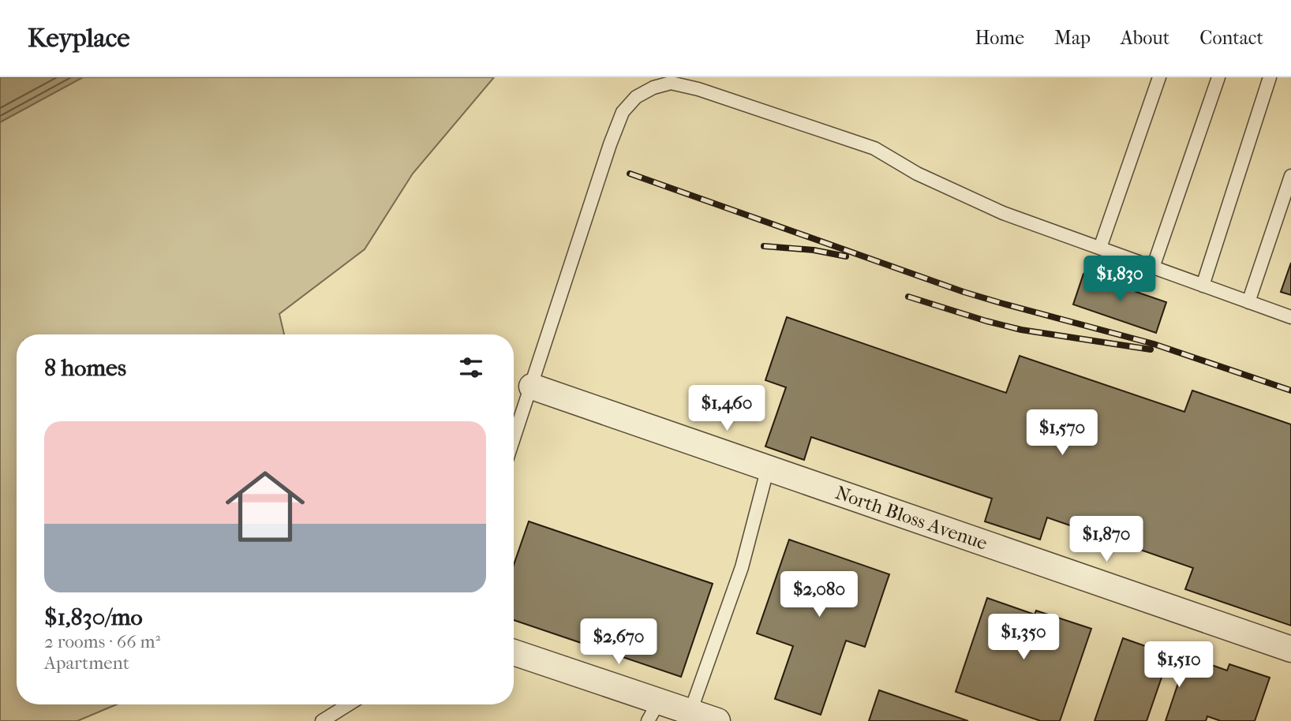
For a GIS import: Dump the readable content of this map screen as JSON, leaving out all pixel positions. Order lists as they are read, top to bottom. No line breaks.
{"streets":{"street":["North Bloss Avenue"]},"page":{"header":"Keyplace","nav":["Home","Map","About","Contact"],"price":["$1,830","$1,460","$1,570","$1,870","$2,080","$1,350","$2,670","$1,510"],"heading":"8 homes","list":[{"name":"$1,830/mo","note":"2 rooms · 66 m² · Apartment"}]}}
